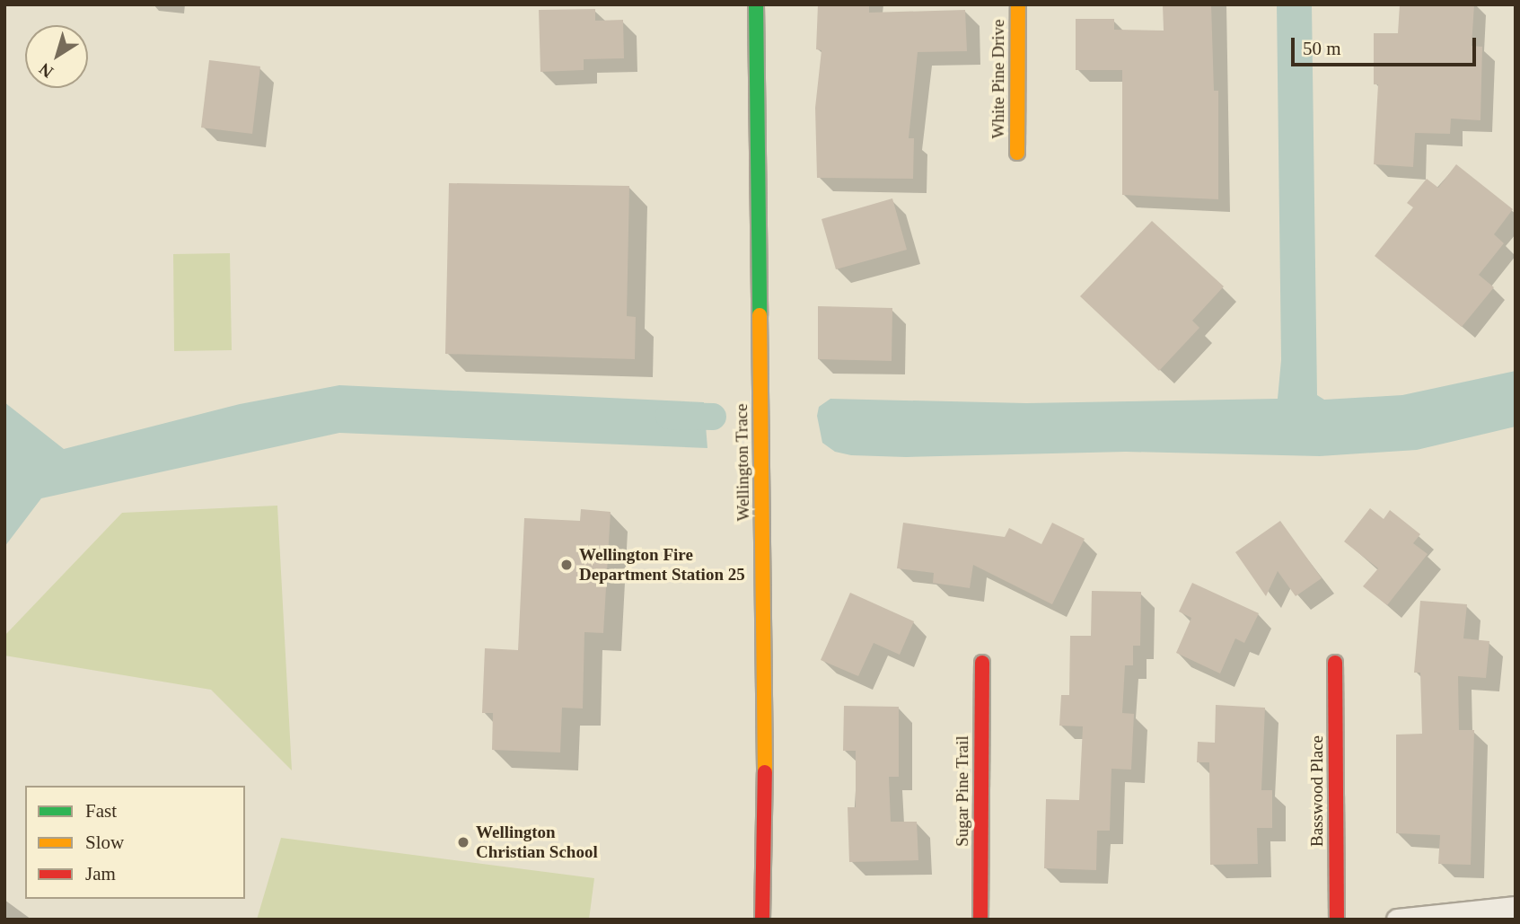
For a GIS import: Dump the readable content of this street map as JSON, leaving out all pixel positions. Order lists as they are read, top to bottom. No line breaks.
{"streets":{"street":["White Pine Drive","Wellington Trace","Sugar Pine Trail","Basswood Place"]},"places":["Wellington Fire Department Station 25","Wellington Christian School"],"legend":["Fast","Slow","Jam"],"scale_bar":"50 m","north":"bottom left"}
